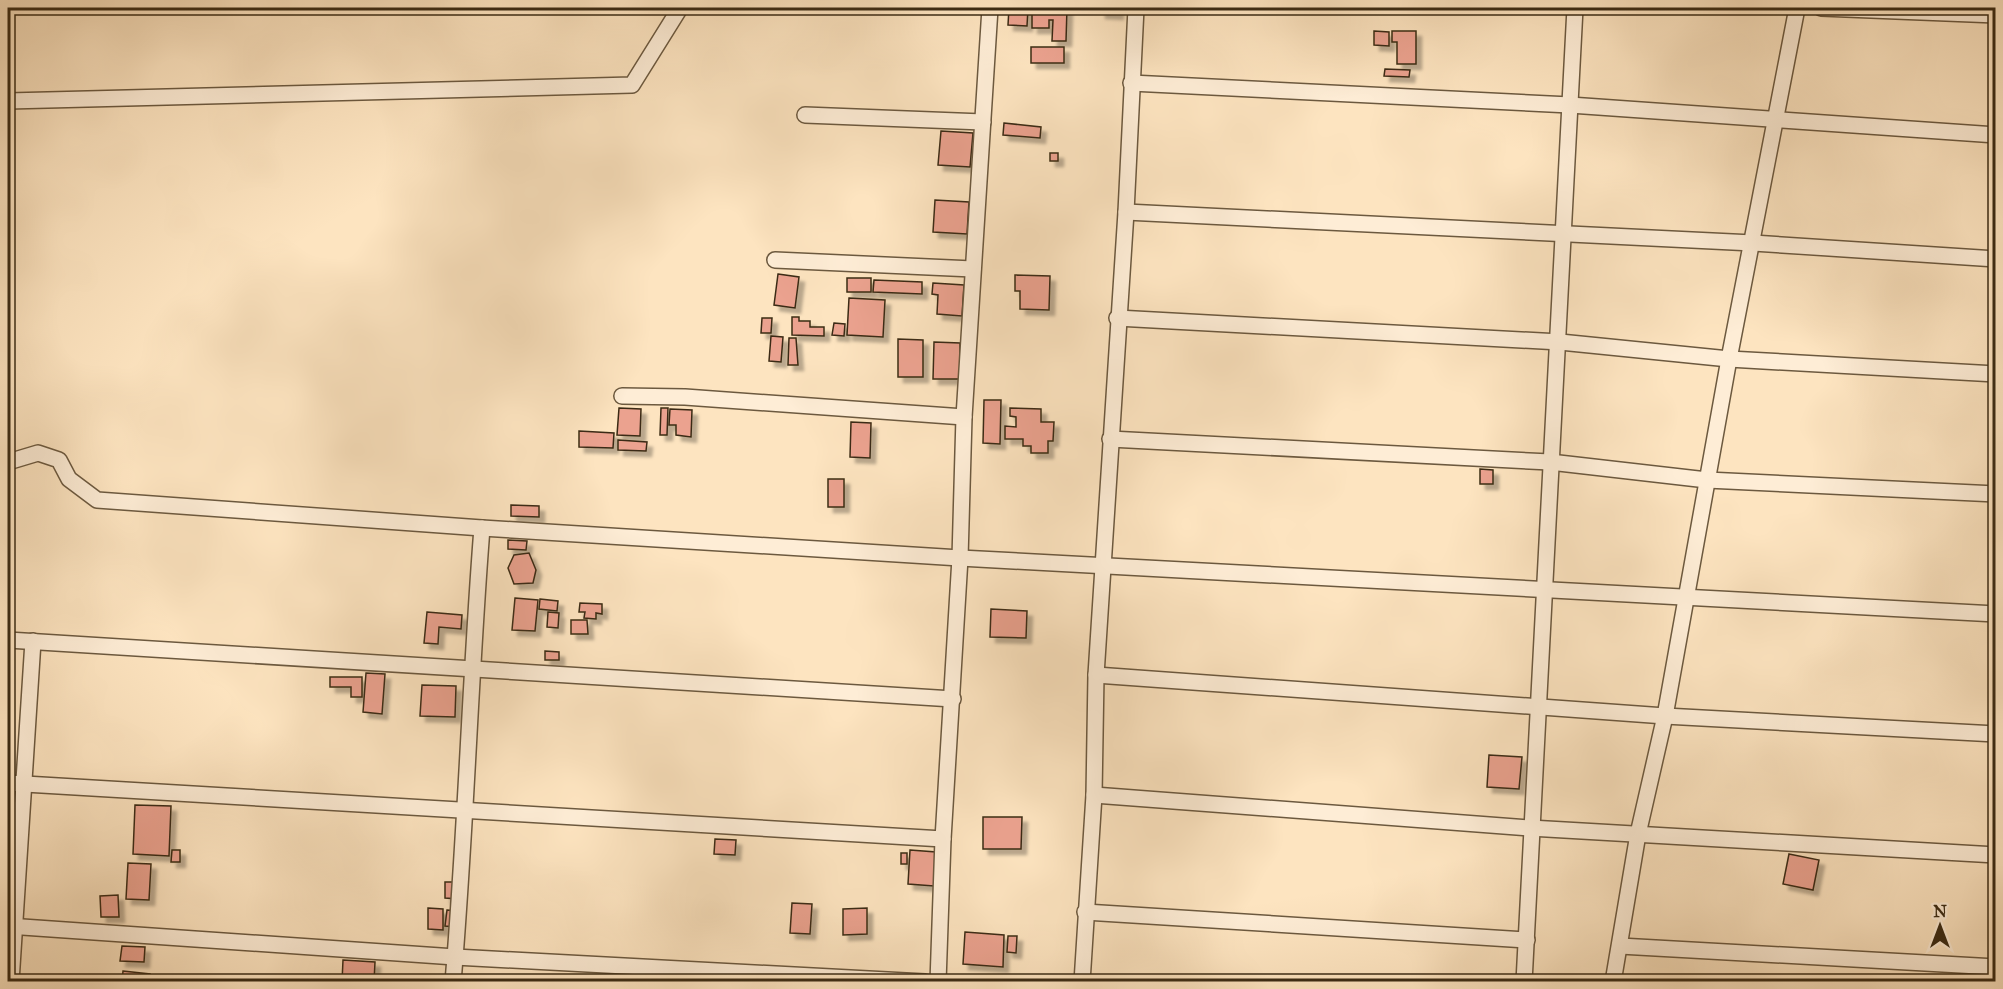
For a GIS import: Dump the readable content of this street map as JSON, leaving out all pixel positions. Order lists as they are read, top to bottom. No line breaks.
{"north":"top"}
